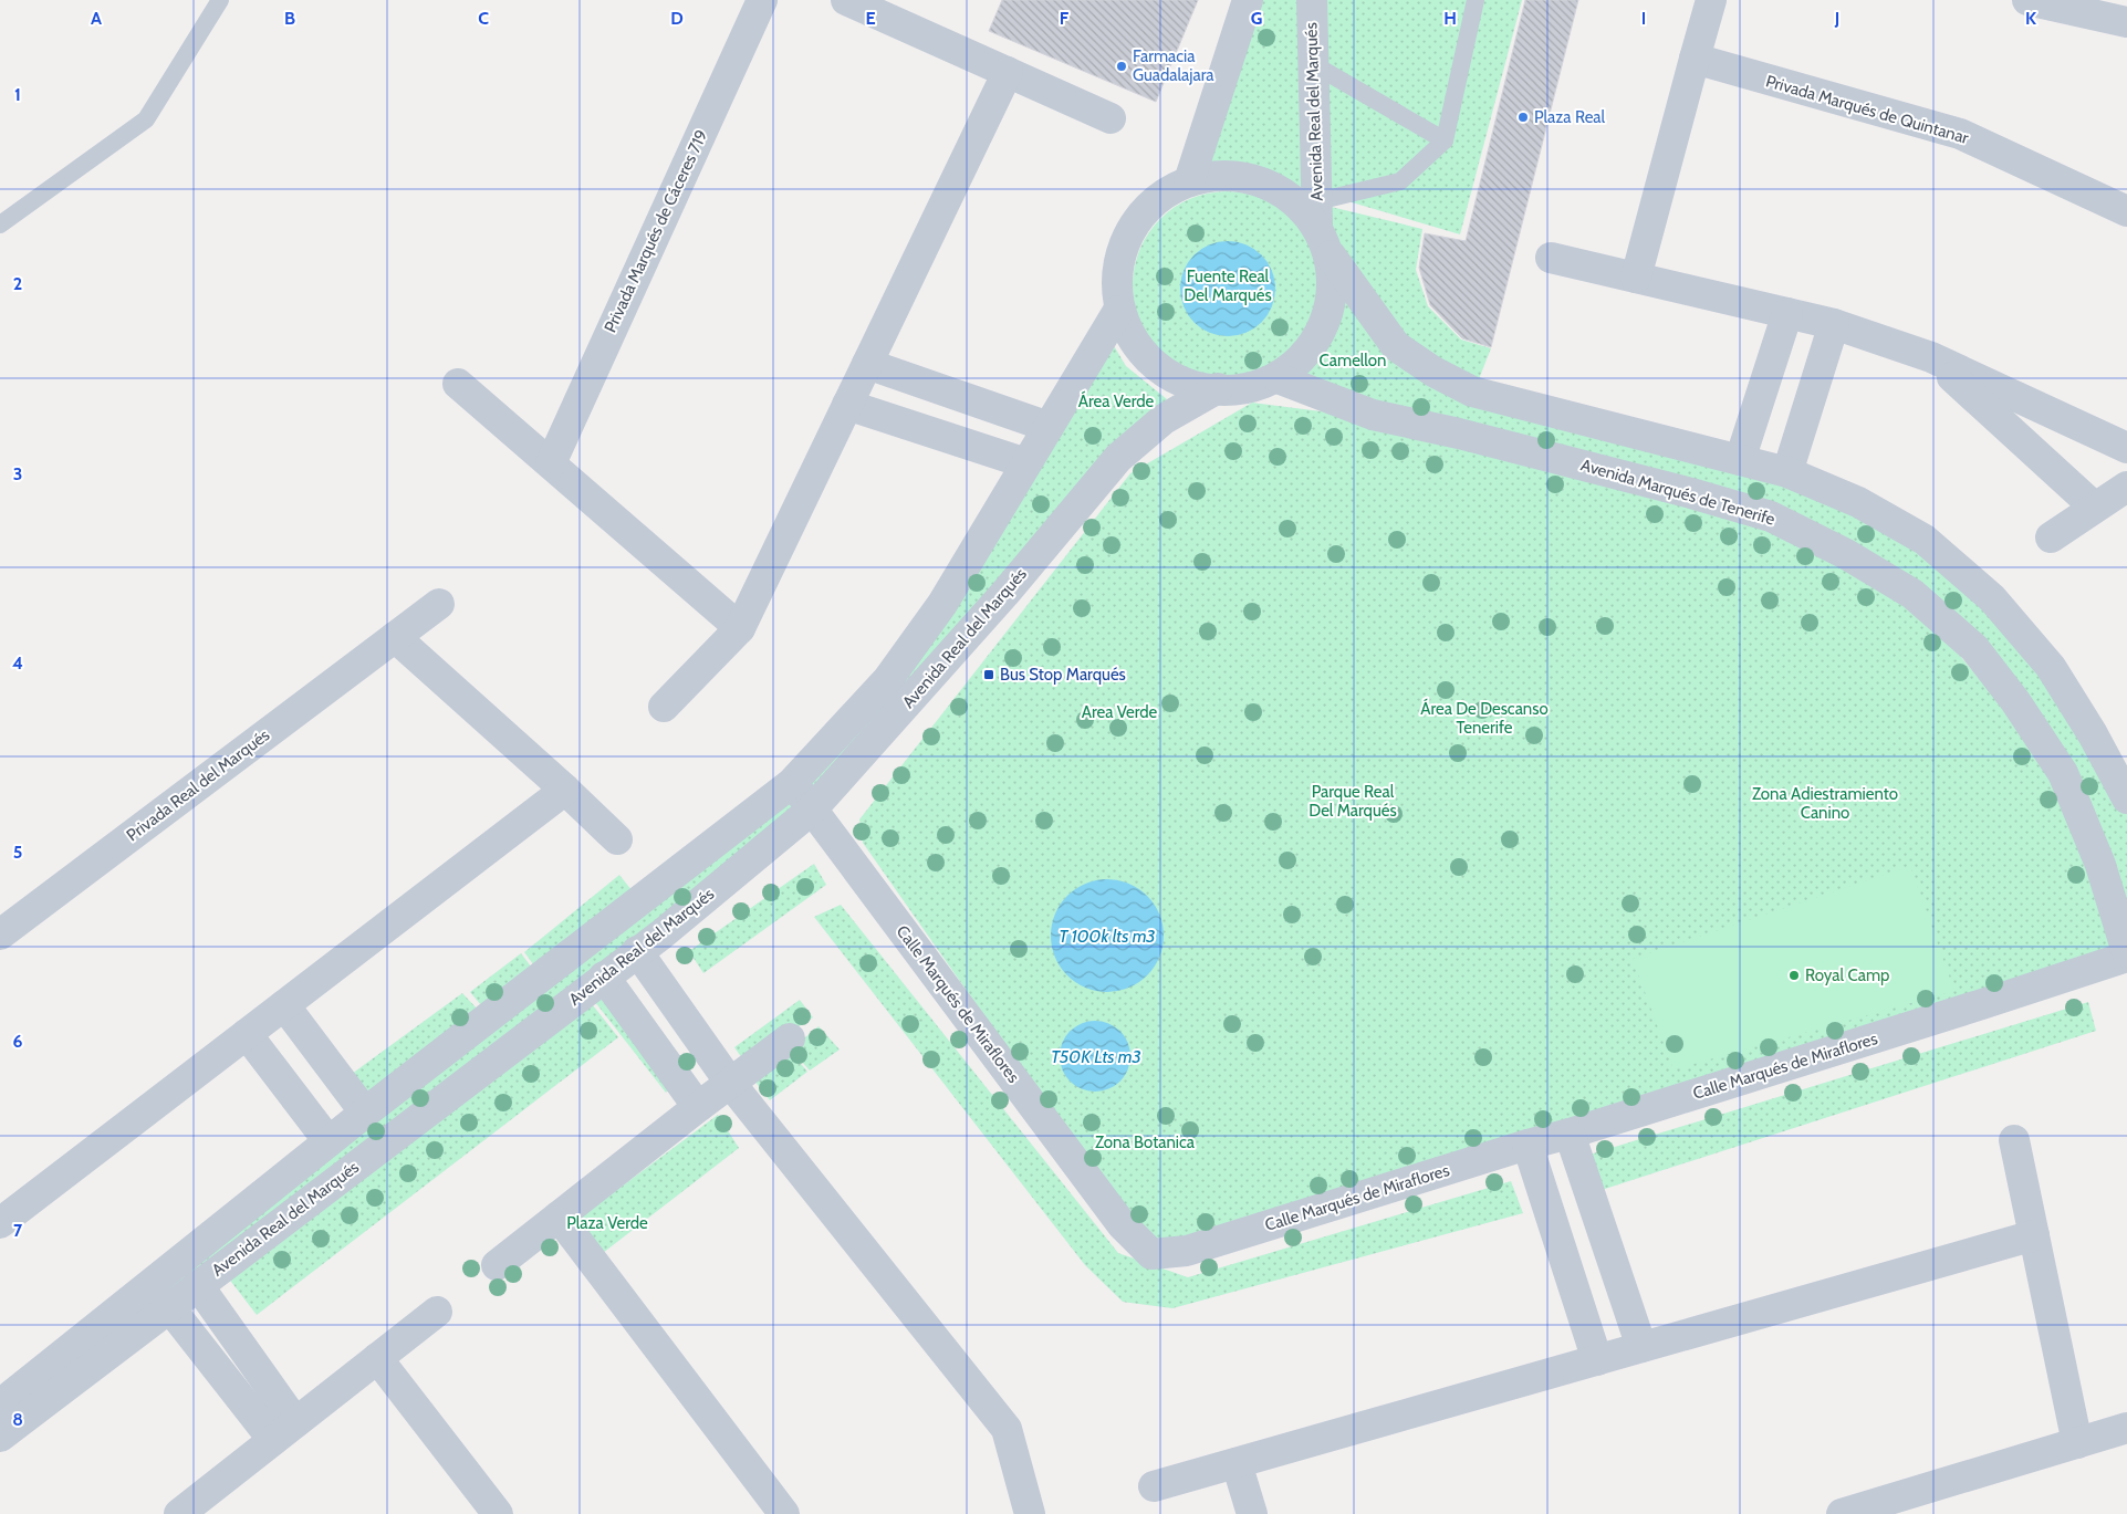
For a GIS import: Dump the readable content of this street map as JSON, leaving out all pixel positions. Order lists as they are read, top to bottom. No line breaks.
{"streets":{"street":["Privada Marqués de Quintanar","Avenida Real del Marqués","Privada Marqués de Cáceres 719","Avenida Marqués de Tenerife","Privada Real del Marqués","Calle Marqués de Miraflores"]},"crossings":[["Avenida Real del Marqués","Calle Marqués de Miraflores"]],"water":["T 100k lts m3","T50K Lts m3"],"parks":["Fuente Real Del Marqués","Camellon","Área Verde","Área De Descanso Tenerife","Area Verde","Parque Real Del Marqués","Zona Adiestramiento Canino","Zona Botanica","Plaza Verde"],"places":{"other":["Farmacia Guadalajara","Plaza Real","Royal Camp"],"transit":["Bus Stop Marqués"]},"grid":{"columns":["A","B","C","D","E","F","G","H","I","J","K"],"rows":["1","2","3","4","5","6","7","8"]}}
